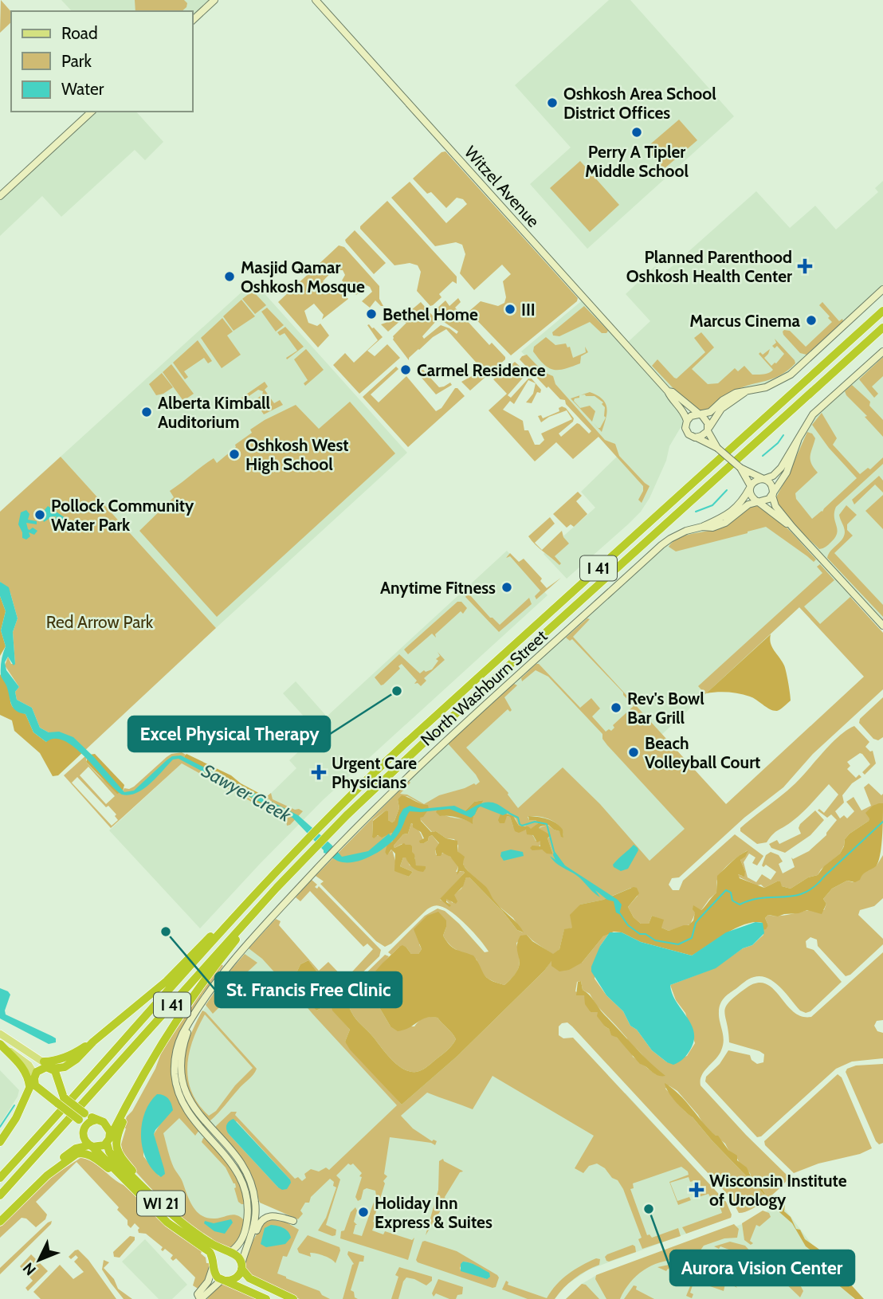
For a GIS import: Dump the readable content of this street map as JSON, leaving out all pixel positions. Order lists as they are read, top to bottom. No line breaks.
{"streets":{"highway":["I 41","WI 21"],"street":["Witzel Avenue","North Washburn Street"]},"water":["Sawyer Creek"],"parks":["Red Arrow Park"],"places":{"other":["Oshkosh Area School District Offices","Perry A Tipler Middle School","Masjid Qamar Oshkosh Mosque","III","Bethel Home","Marcus Cinema","Carmel Residence","Alberta Kimball Auditorium","Oshkosh West High School","Pollock Community Water Park","Anytime Fitness","Excel Physical Therapy","Rev's Bowl Bar Grill","Beach Volleyball Court","St. Francis Free Clinic","Aurora Vision Center","Holiday Inn Express & Suites"],"health":["Planned Parenthood Oshkosh Health Center","Urgent Care Physicians","Wisconsin Institute of Urology"]},"legend":["Road","Park","Water"],"north":"bottom left"}
